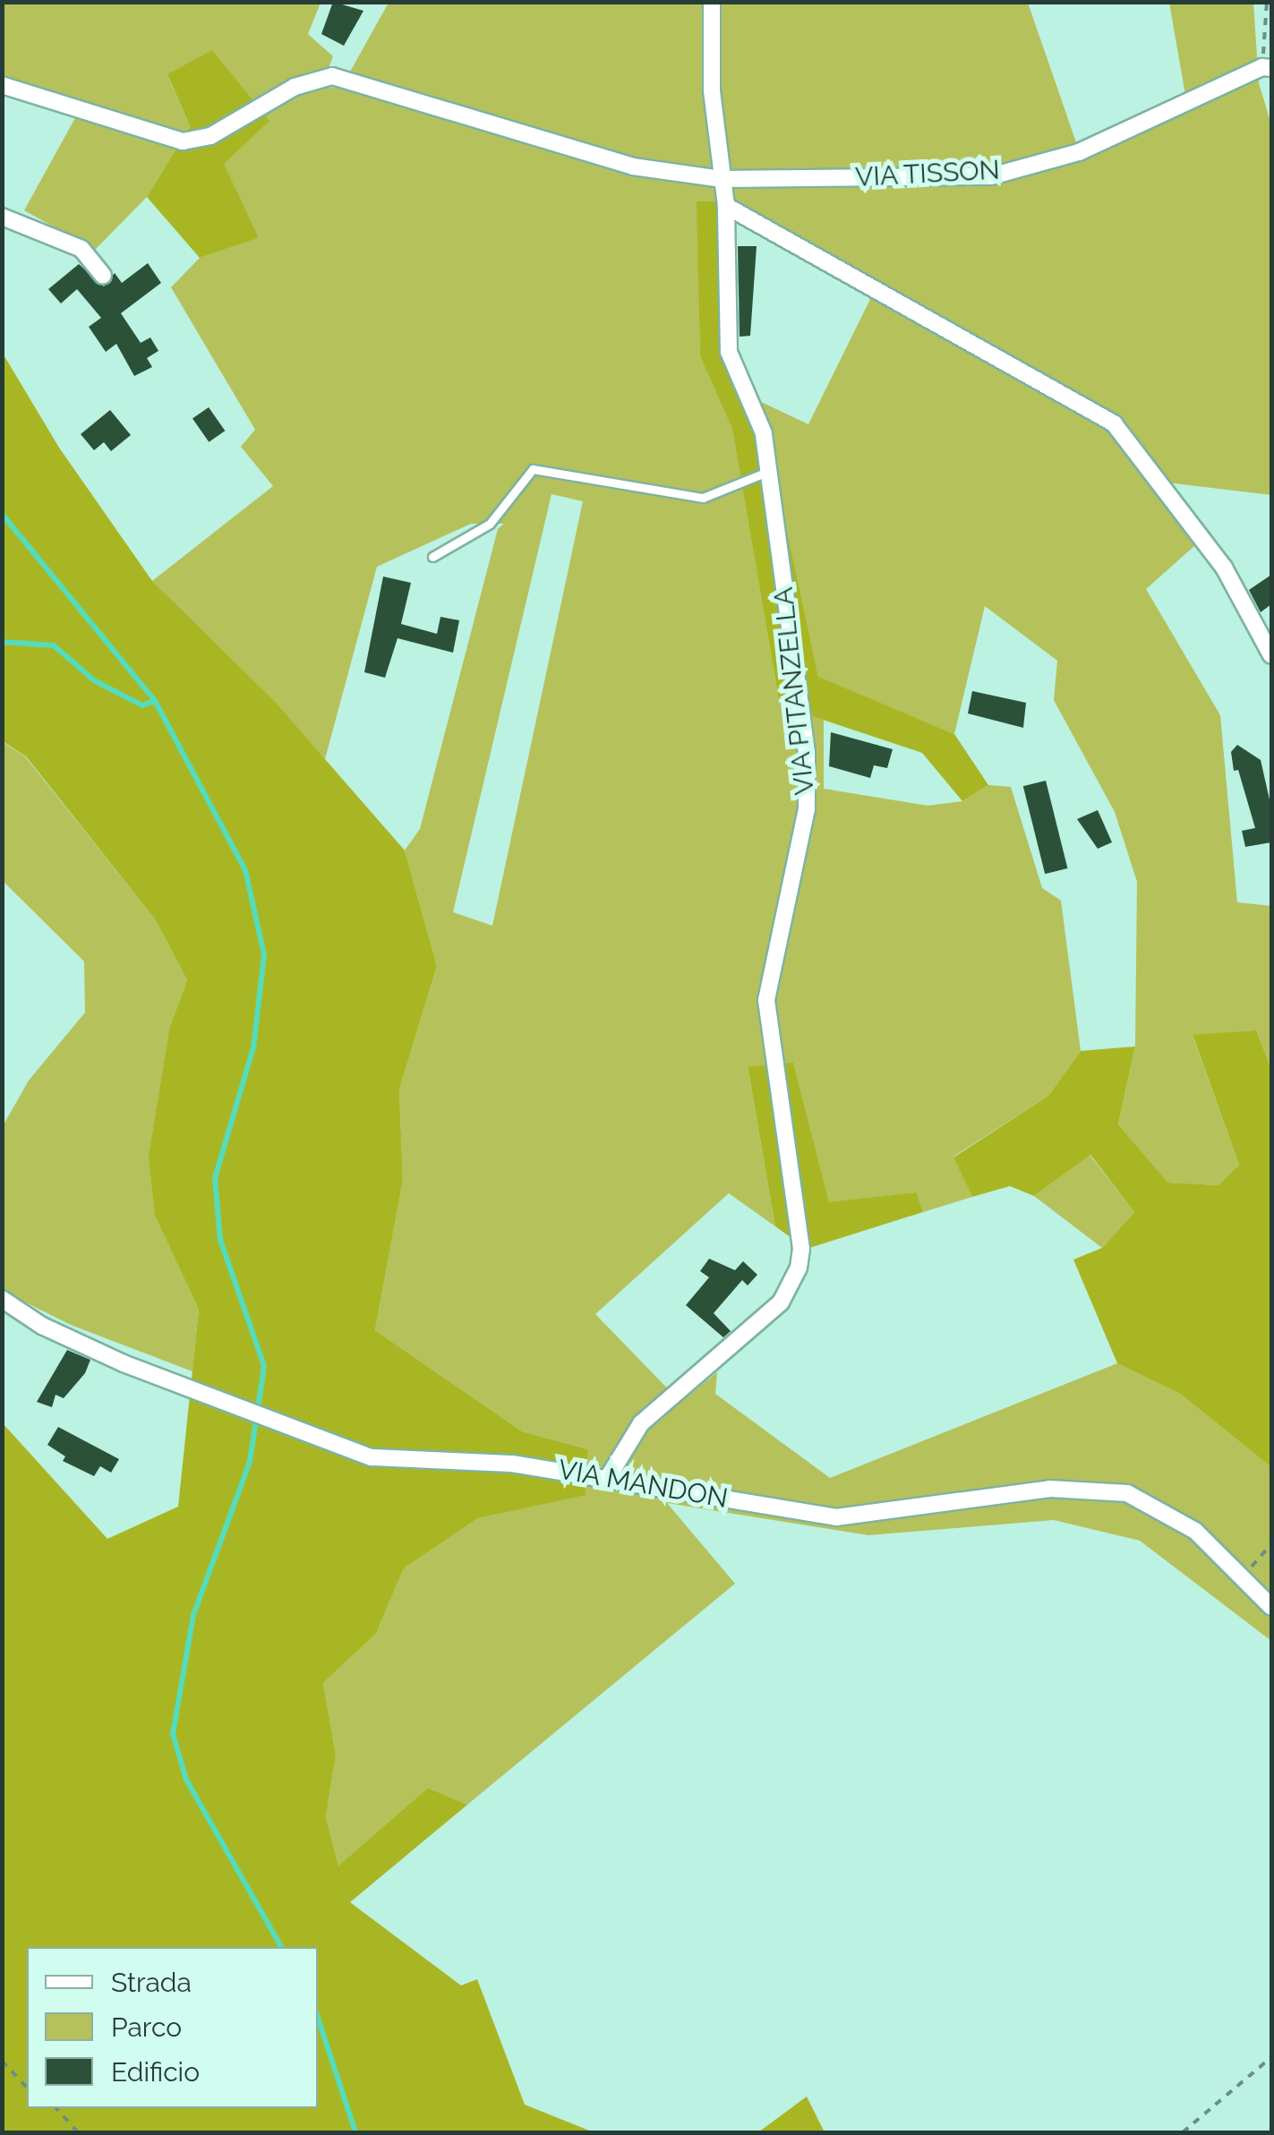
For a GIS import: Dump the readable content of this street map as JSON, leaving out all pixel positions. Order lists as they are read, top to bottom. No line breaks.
{"streets":{"street":["VIA TISSON","VIA PITANZELLA","VIA MANDON"]},"crossings":[["VIA TISSON","VIA PITANZELLA"],["VIA PITANZELLA","VIA MANDON"]],"legend":["Strada","Parco","Edificio"]}
